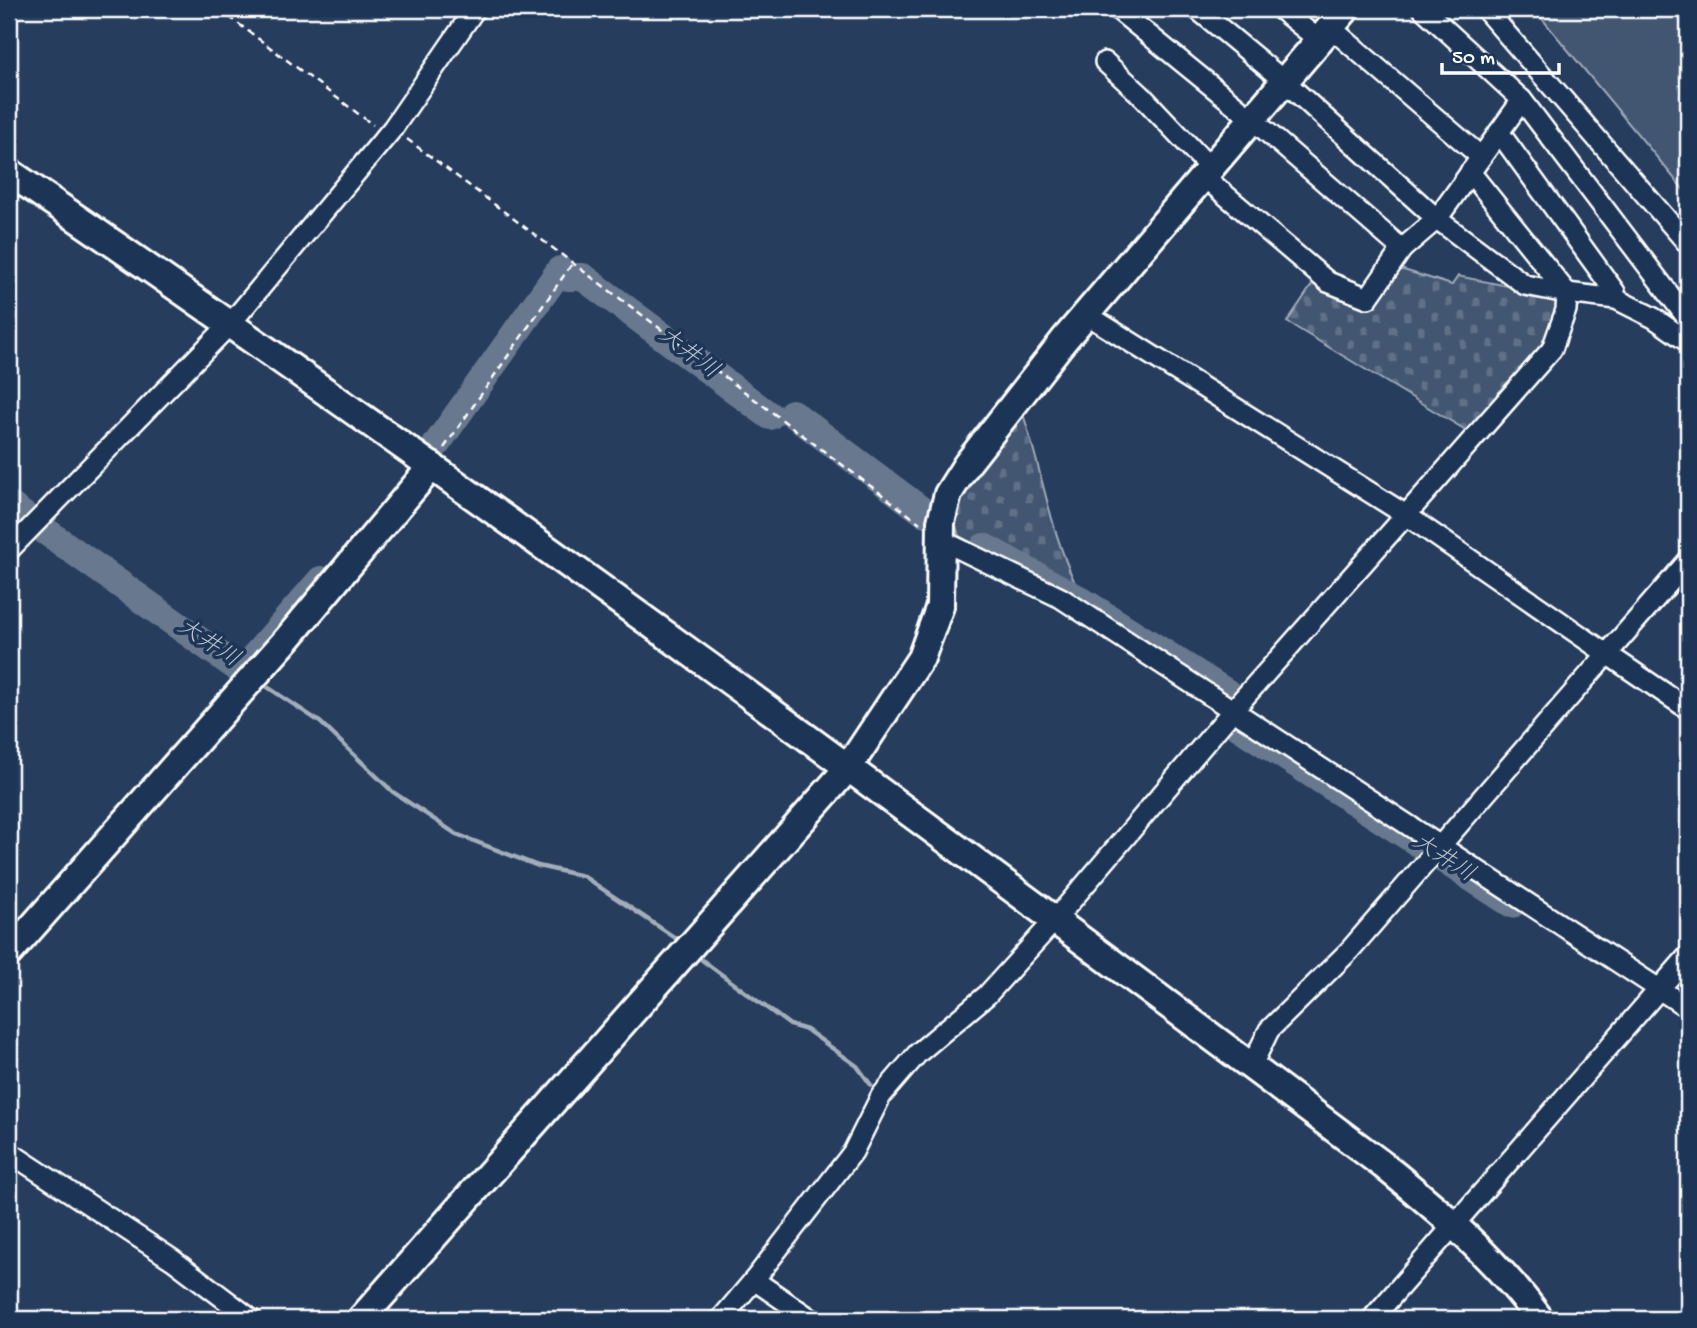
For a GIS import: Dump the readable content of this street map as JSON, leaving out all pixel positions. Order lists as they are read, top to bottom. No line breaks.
{"water":["大井川"],"scale_bar":"50 m"}
